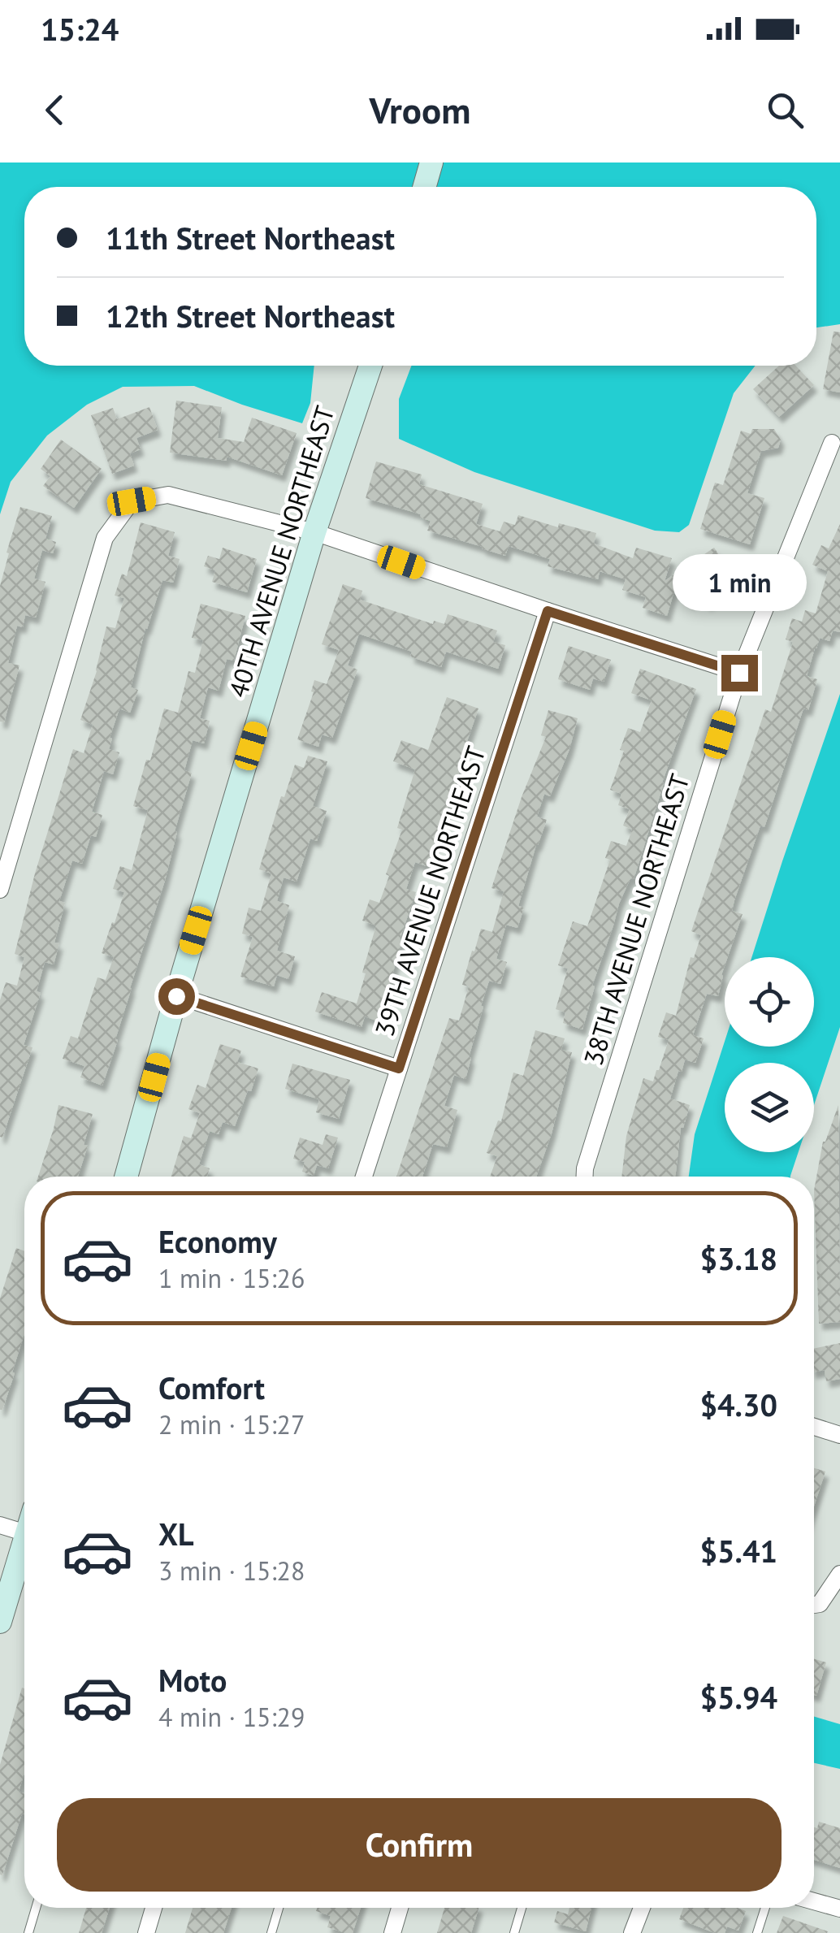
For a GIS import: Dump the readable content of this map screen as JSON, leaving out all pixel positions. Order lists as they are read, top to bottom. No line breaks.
{"streets":{"street":["40TH AVENUE NORTHEAST","39TH AVENUE NORTHEAST","38TH AVENUE NORTHEAST"]},"page":{"status":"15:24","header":"Vroom","banner":["11th Street Northeast","12th Street Northeast"],"bubble":"1 min","list":[{"name":"Economy","note":"1 min · 15:26","value":"$3.18"},{"name":"Comfort","note":"2 min · 15:27","value":"$4.30"},{"name":"XL","note":"3 min · 15:28","value":"$5.41"},{"name":"Moto","note":"4 min · 15:29","value":"$5.94"}],"buttons":"Confirm"}}
